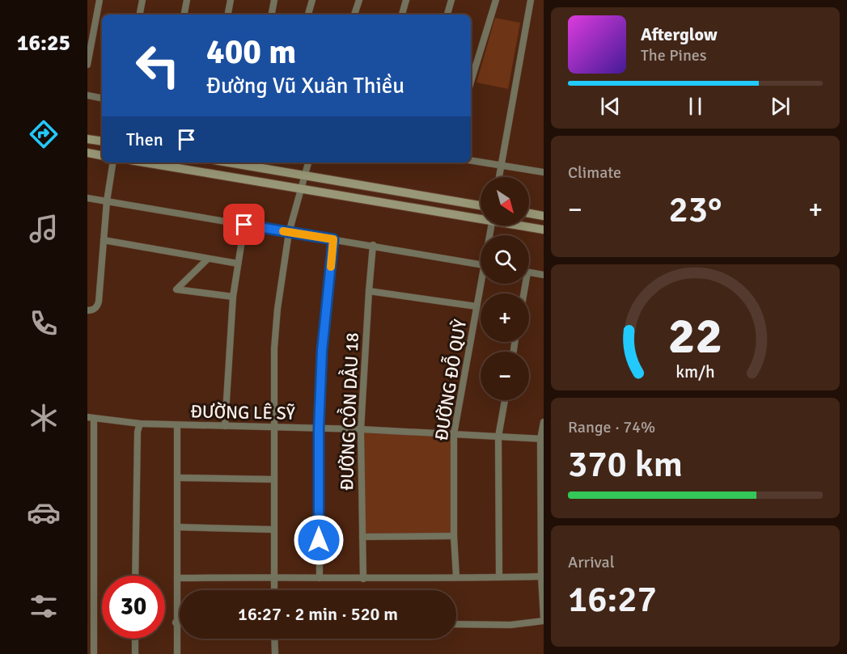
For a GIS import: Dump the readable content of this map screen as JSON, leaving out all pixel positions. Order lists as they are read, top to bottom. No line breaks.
{"streets":{"street":["ĐƯỜNG ĐỖ QUỲ","ĐƯỜNG CỒN DẦU 18","ĐƯỜNG LÊ SỸ"]},"crossings":[["ĐƯỜNG ĐỖ QUỲ","ĐƯỜNG LÊ SỸ"],["ĐƯỜNG CỒN DẦU 18","ĐƯỜNG LÊ SỸ"]],"north":"bottom right","page":{"tabs":"16:25","turn":["400 m","Đường Vũ Xuân Thiều"],"song":["Afterglow","The Pines"],"then":"Then","tile":["Climate",["Range · 74%","370 km"],["Arrival","16:27"]],"map_buttons":["+","−"],"heat":["−","23°","+"],"limit":"30","trip":"16:27 · 2 min · 520 m","gauge":["22","km/h"]}}
